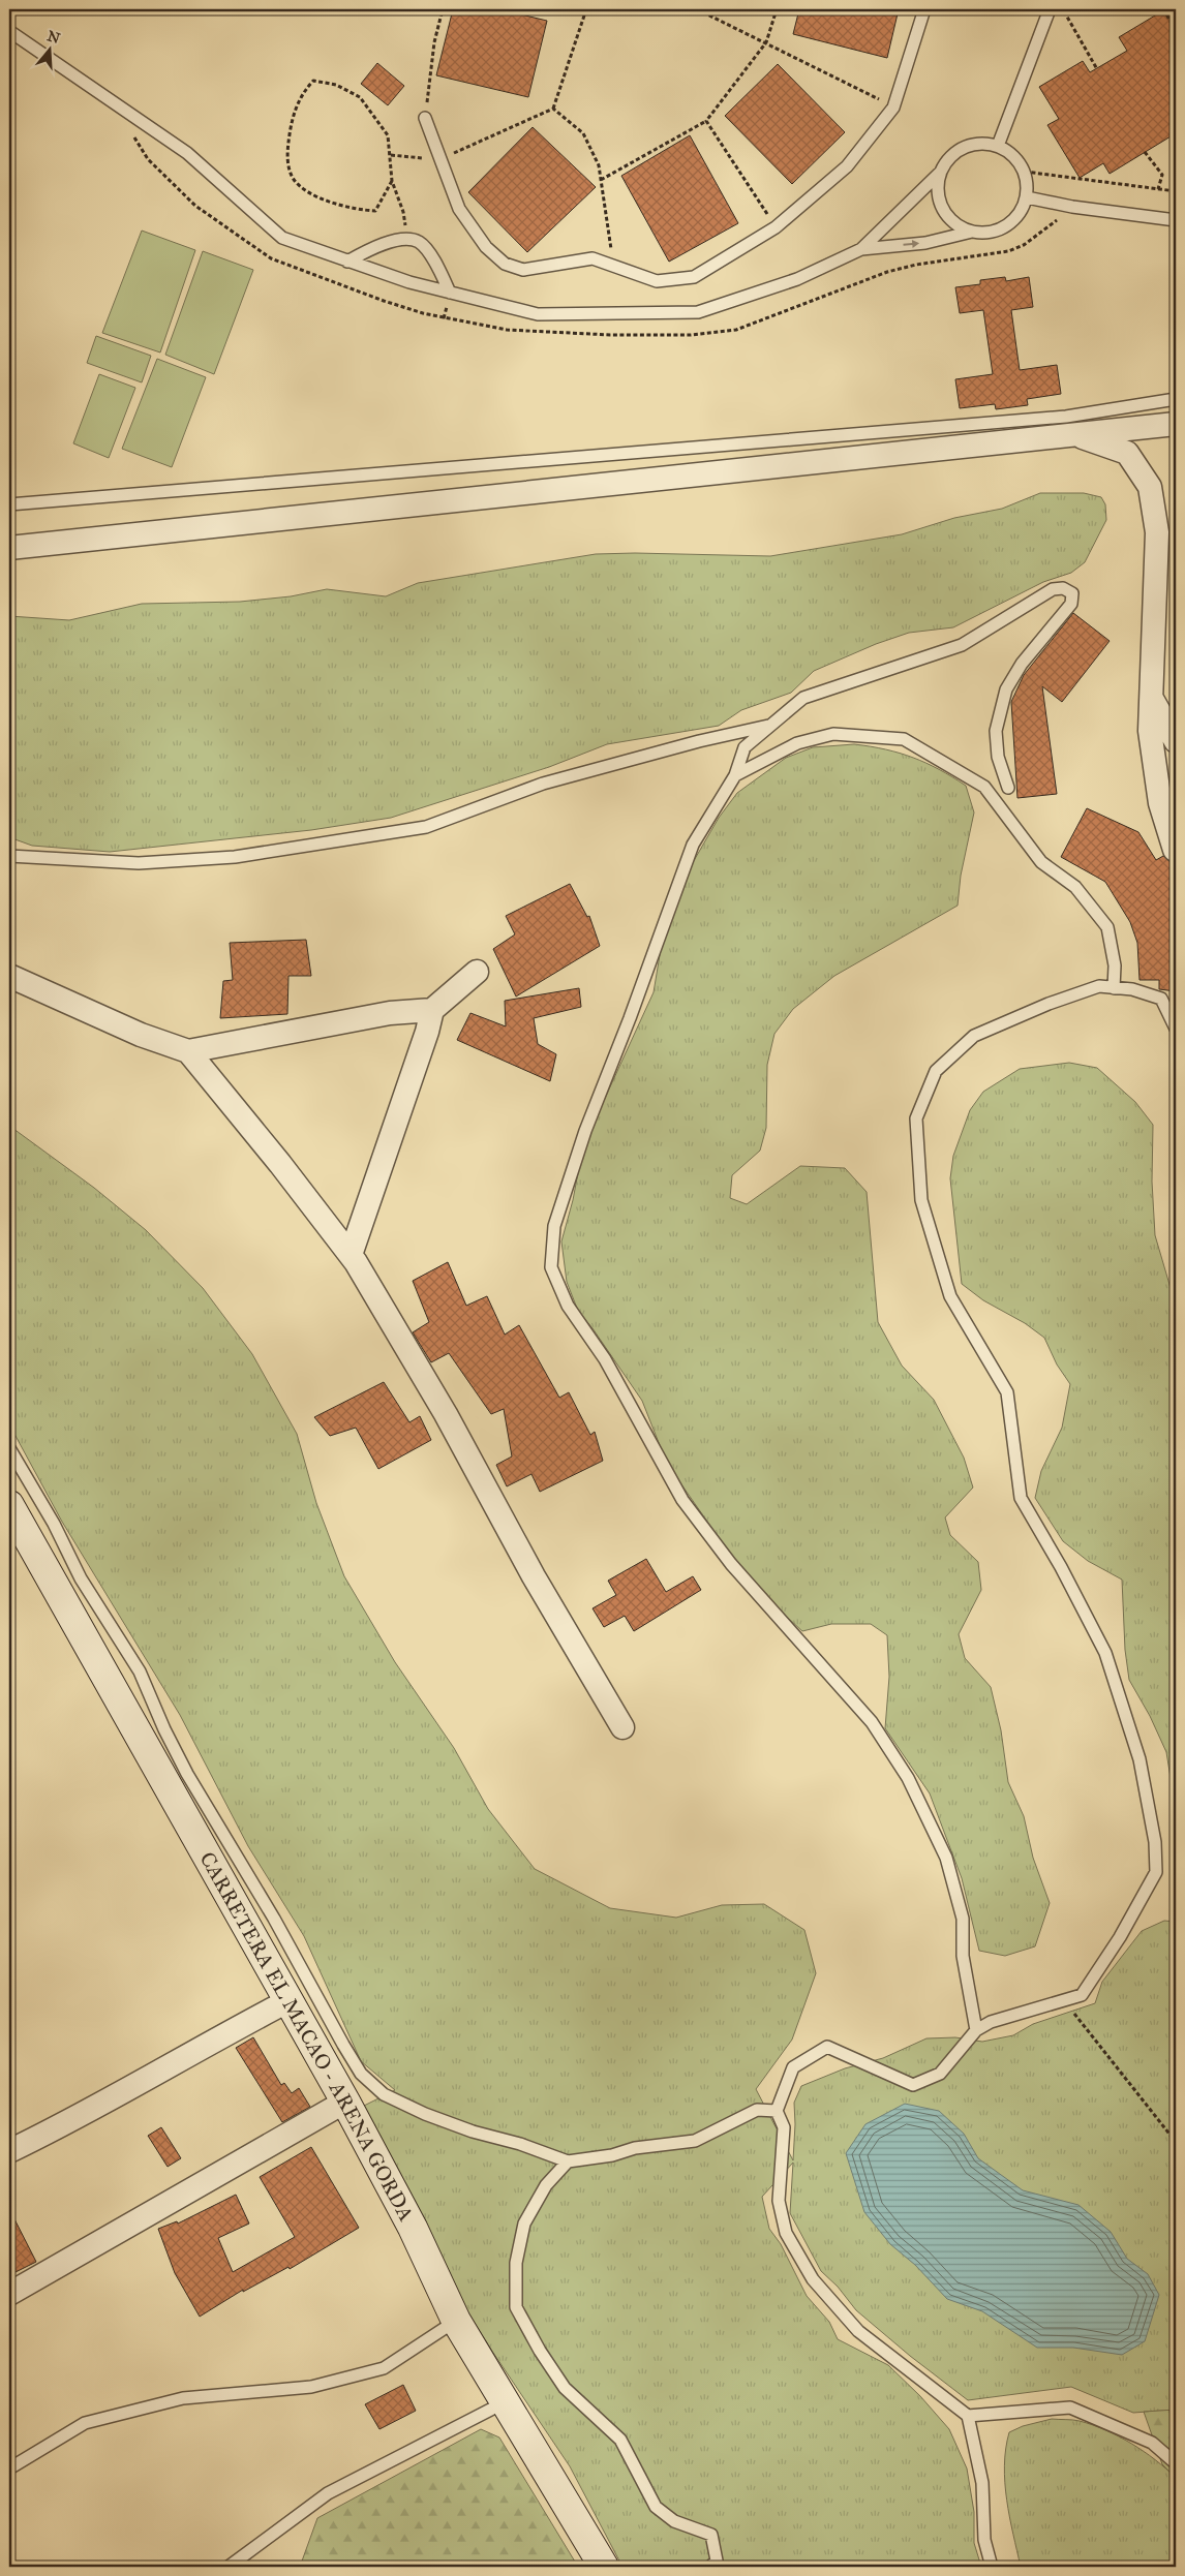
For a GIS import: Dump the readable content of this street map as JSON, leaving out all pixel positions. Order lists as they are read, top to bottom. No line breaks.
{"streets":{"street":["CARRETERA EL MACAO - ARENA GORDA"]},"north":"top"}
